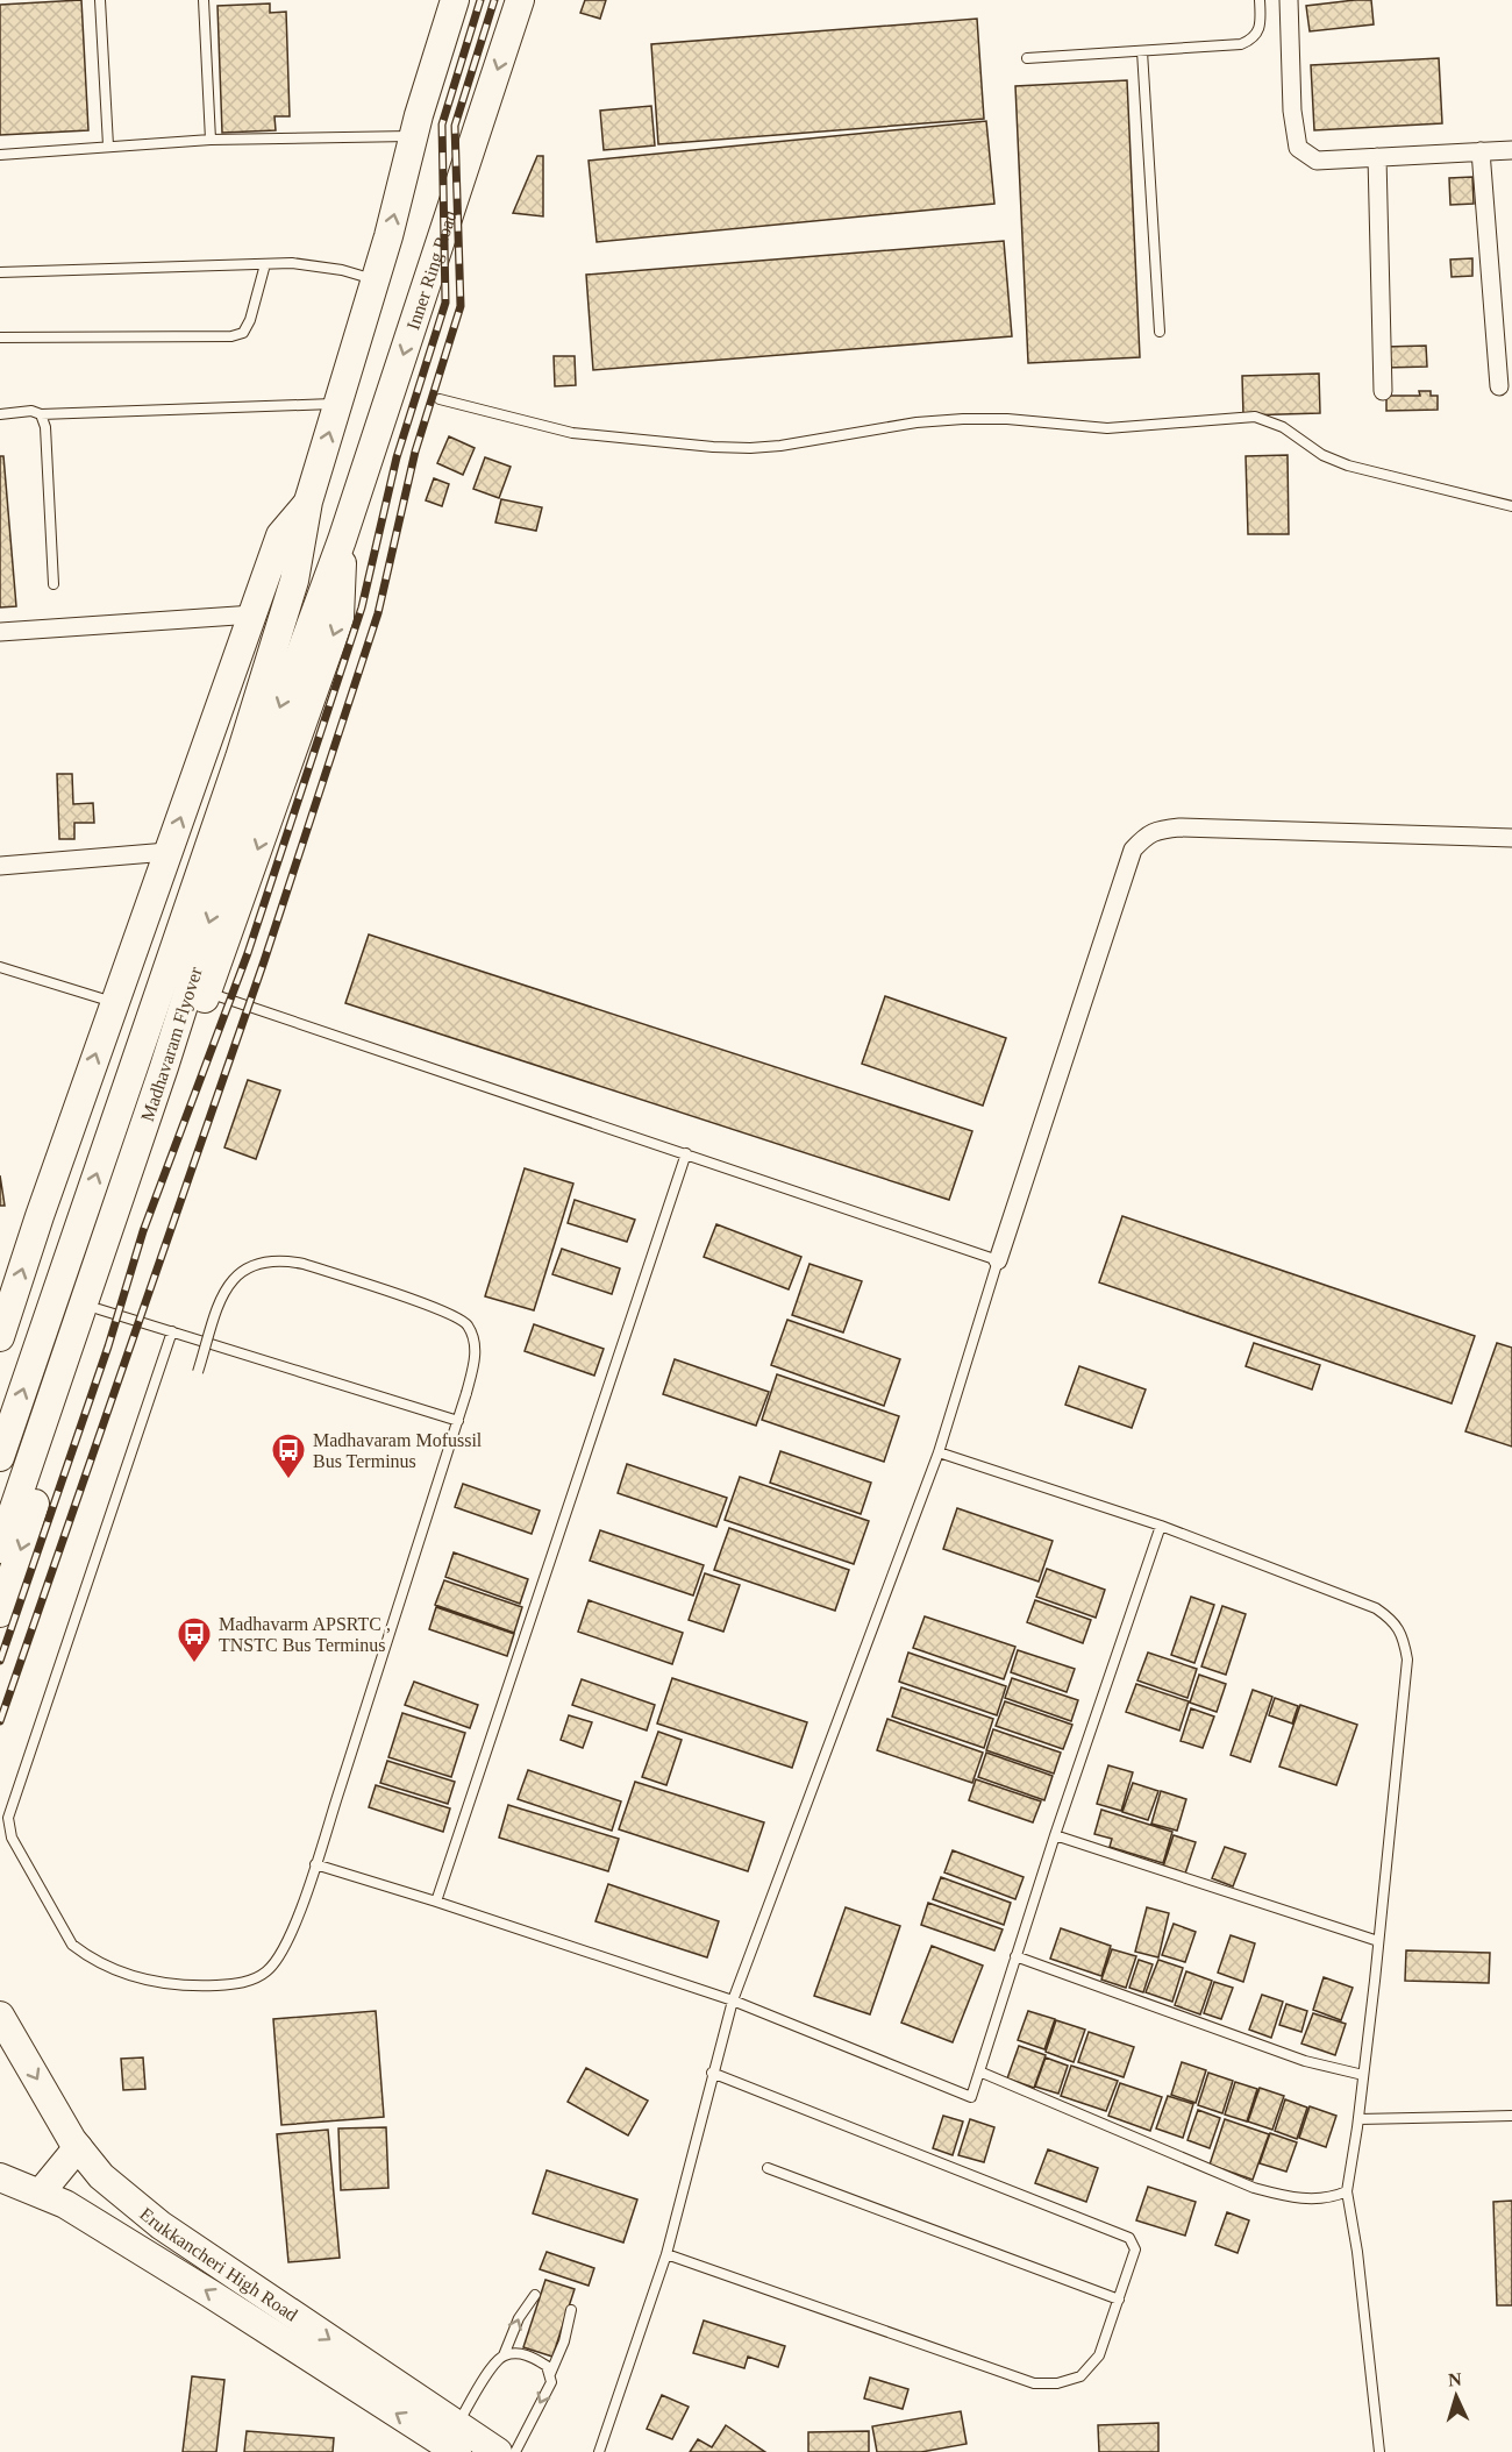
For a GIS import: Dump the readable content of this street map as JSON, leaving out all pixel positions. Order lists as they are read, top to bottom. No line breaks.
{"streets":{"main road":["Inner Ring Road","Madhavaram Flyover","Erukkancheri High Road"]},"crossings":[["Inner Ring Road","Madhavaram Flyover"]],"places":{"bus stop":["Madhavaram Mofussil Bus Terminus","Madhavarm APSRTC , TNSTC Bus Terminus"]},"north":"top"}
